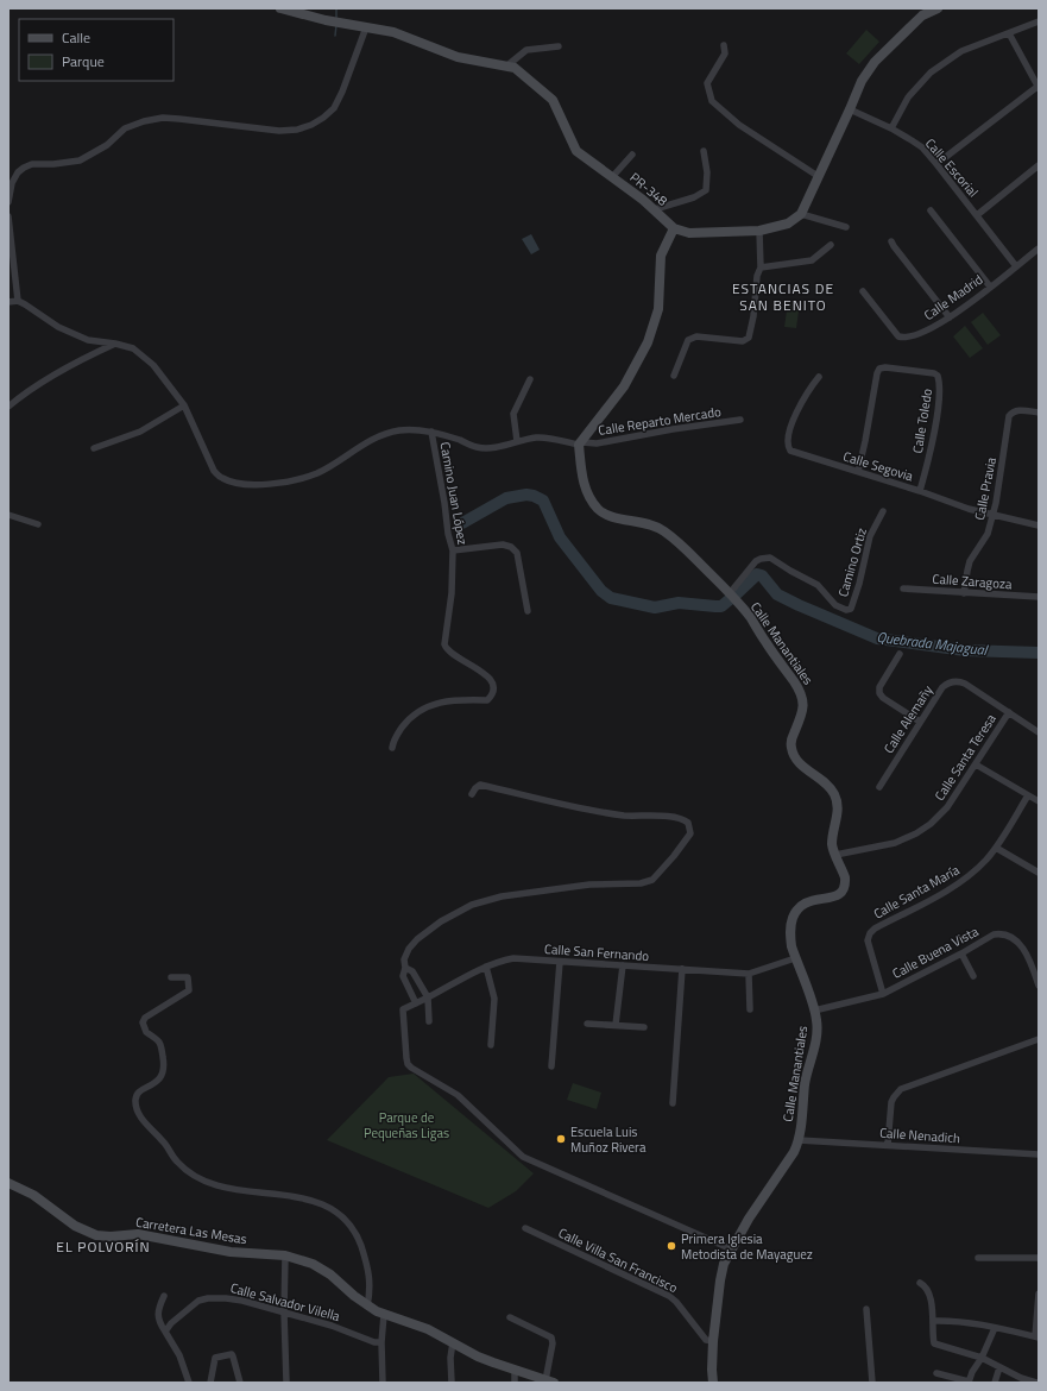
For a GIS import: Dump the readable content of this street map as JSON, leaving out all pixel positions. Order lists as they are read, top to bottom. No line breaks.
{"streets":{"street":["Calle Escorial","PR-348","Calle Madrid","Calle Reparto Mercado","Calle Toledo","Calle Segovia","Calle Pravia","Camino Juan López","Camino Ortiz","Calle Zaragoza","Calle Manantiales","Calle Alemañy","Calle Santa Teresa","Calle Santa María","Calle San Fernando","Calle Buena Vista","Calle Nenadich","Carretera Las Mesas","Calle Villa San Francisco","Calle Salvador Vilella"]},"crossings":[["Calle Escorial","Calle Madrid"],["Calle Reparto Mercado","Camino Juan López"],["Calle Reparto Mercado","Calle Manantiales"],["Calle Toledo","Calle Segovia"],["Calle Segovia","Calle Pravia"],["Calle Pravia","Calle Zaragoza"],["Camino Ortiz","Calle Manantiales"],["Calle Manantiales","Calle Santa Teresa"],["Calle Manantiales","Calle San Fernando"],["Calle Manantiales","Calle Buena Vista"],["Calle Manantiales","Calle Nenadich"],["Calle Manantiales","Calle Villa San Francisco"],["Calle Alemañy","Calle Santa Teresa"],["Calle Santa María","Calle Buena Vista"]],"districts":["ESTANCIAS DE SAN BENITO","EL POLVORÍN"],"water":["Quebrada Majagual"],"parks":["Parque de Pequeñas Ligas"],"places":["Escuela Luis Muñoz Rivera","Primera Iglesia Metodista de Mayaguez"],"legend":["Calle","Parque"]}
